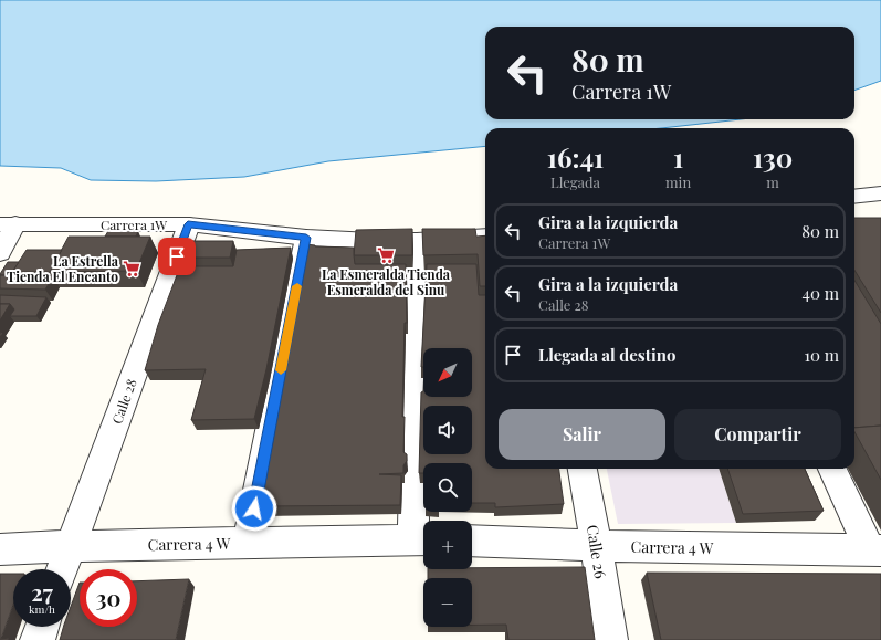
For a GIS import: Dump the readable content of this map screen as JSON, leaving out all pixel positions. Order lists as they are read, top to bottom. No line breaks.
{"streets":{"street":["Carrera 1W","Calle 28","Carrera 4 W","Calle 26"]},"crossings":[["Carrera 1W","Calle 28"],["Calle 28","Carrera 4 W"],["Carrera 4 W","Calle 26"]],"places":{"supermarket":["La Esmeralda Tienda Esmeralda del Sinu","La Estrella Tienda El Encanto"]},"north":"bottom left","page":{"turn":["80 m","Carrera 1W"],"eta":["16:41","Llegada","1","min","130","m"],"list":[{"name":"Gira a la izquierda","note":"Carrera 1W","value":"80 m"},{"name":"Gira a la izquierda","note":"Calle 28","value":"40 m"},{"name":"Llegada al destino","value":"10 m"}],"map_buttons":["+","−"],"buttons":["Salir","Compartir"],"speed":"27 km/h","limit":"30"}}
